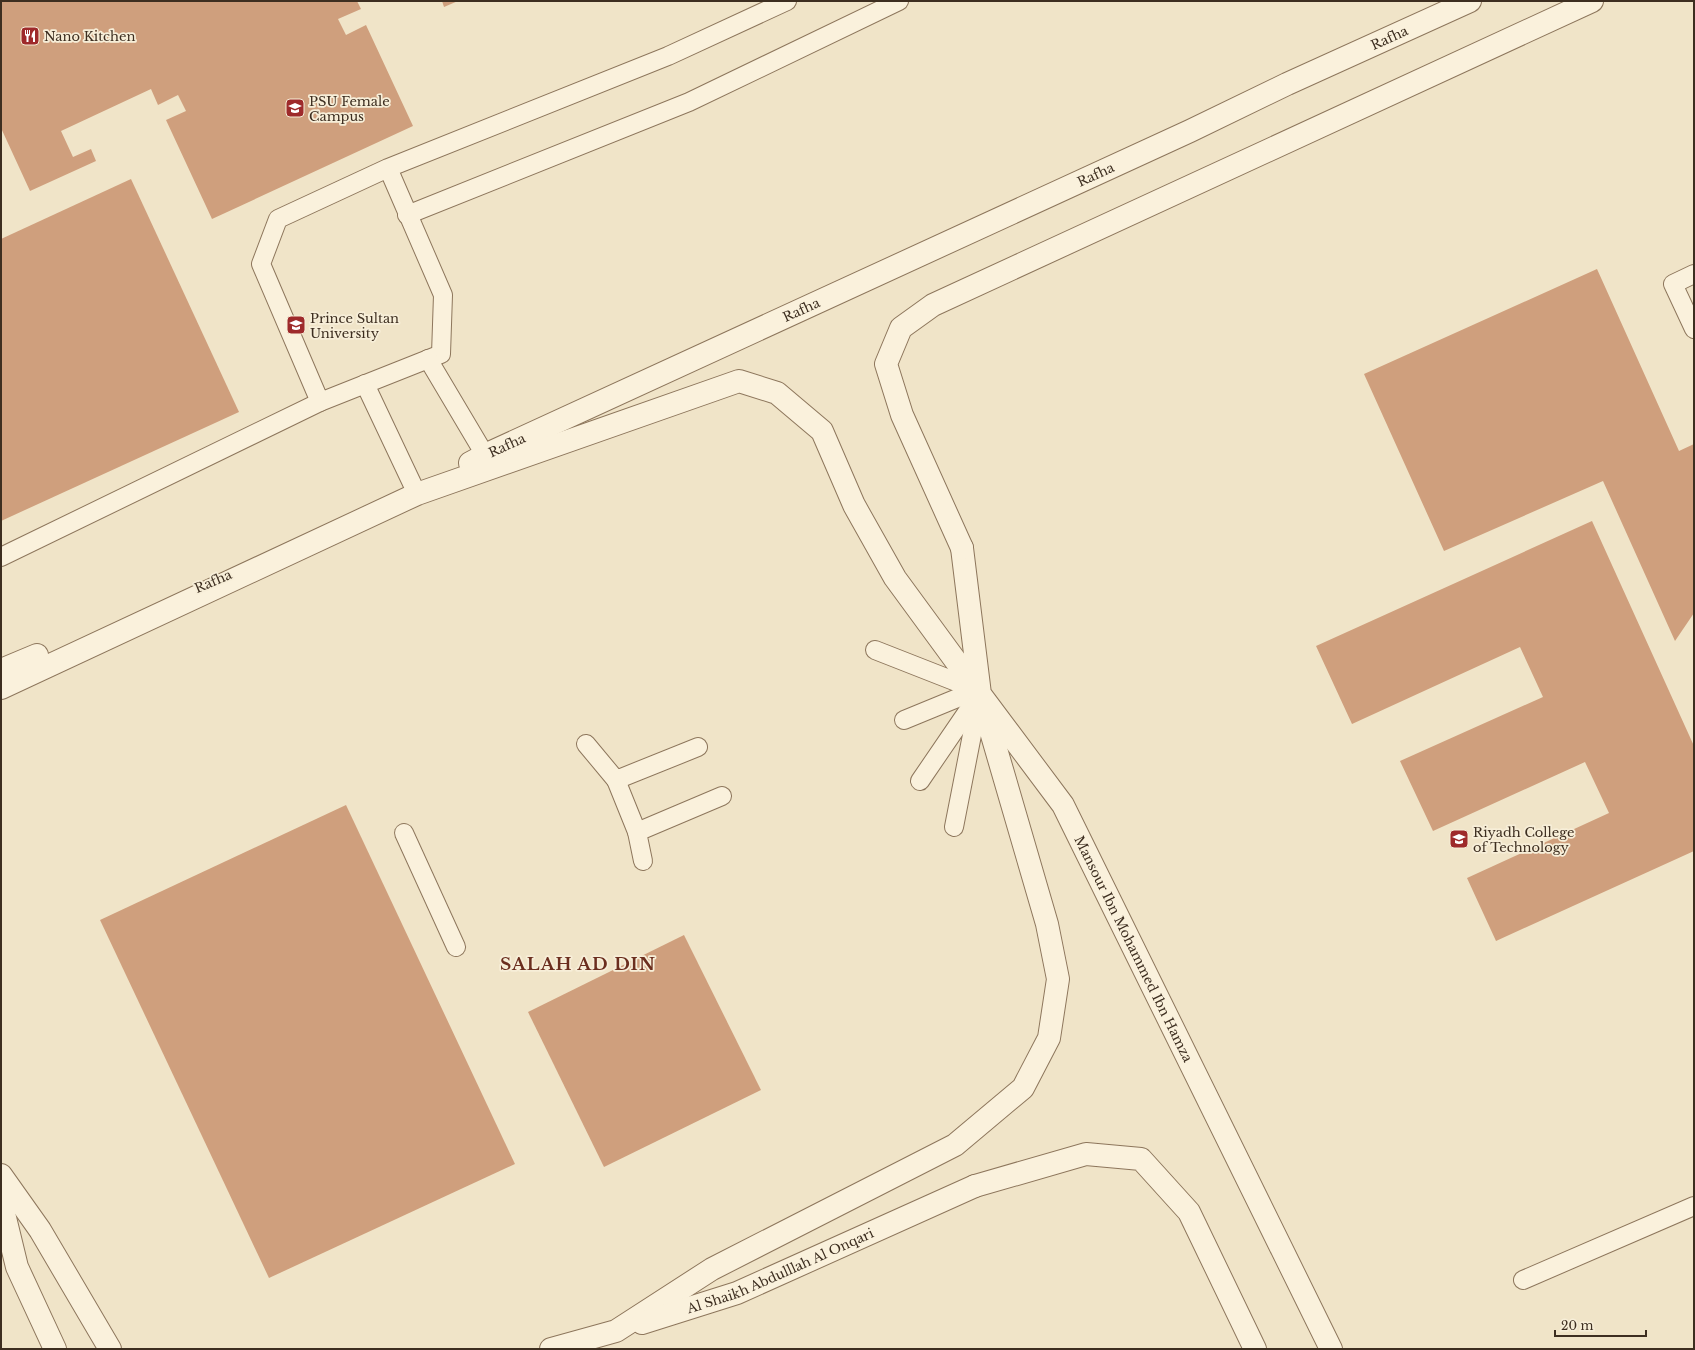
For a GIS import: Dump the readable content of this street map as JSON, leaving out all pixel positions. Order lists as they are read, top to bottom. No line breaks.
{"streets":{"street":["Rafha","Mansour Ibn Mohammed Ibn Hamza","Al Shaikh Abdulllah Al Onqari"]},"districts":["SALAH AD DIN"],"places":{"restaurant":["Nano Kitchen"],"school or university":["PSU Female Campus","Prince Sultan University","Riyadh College of Technology"]},"scale_bar":"20 m"}
